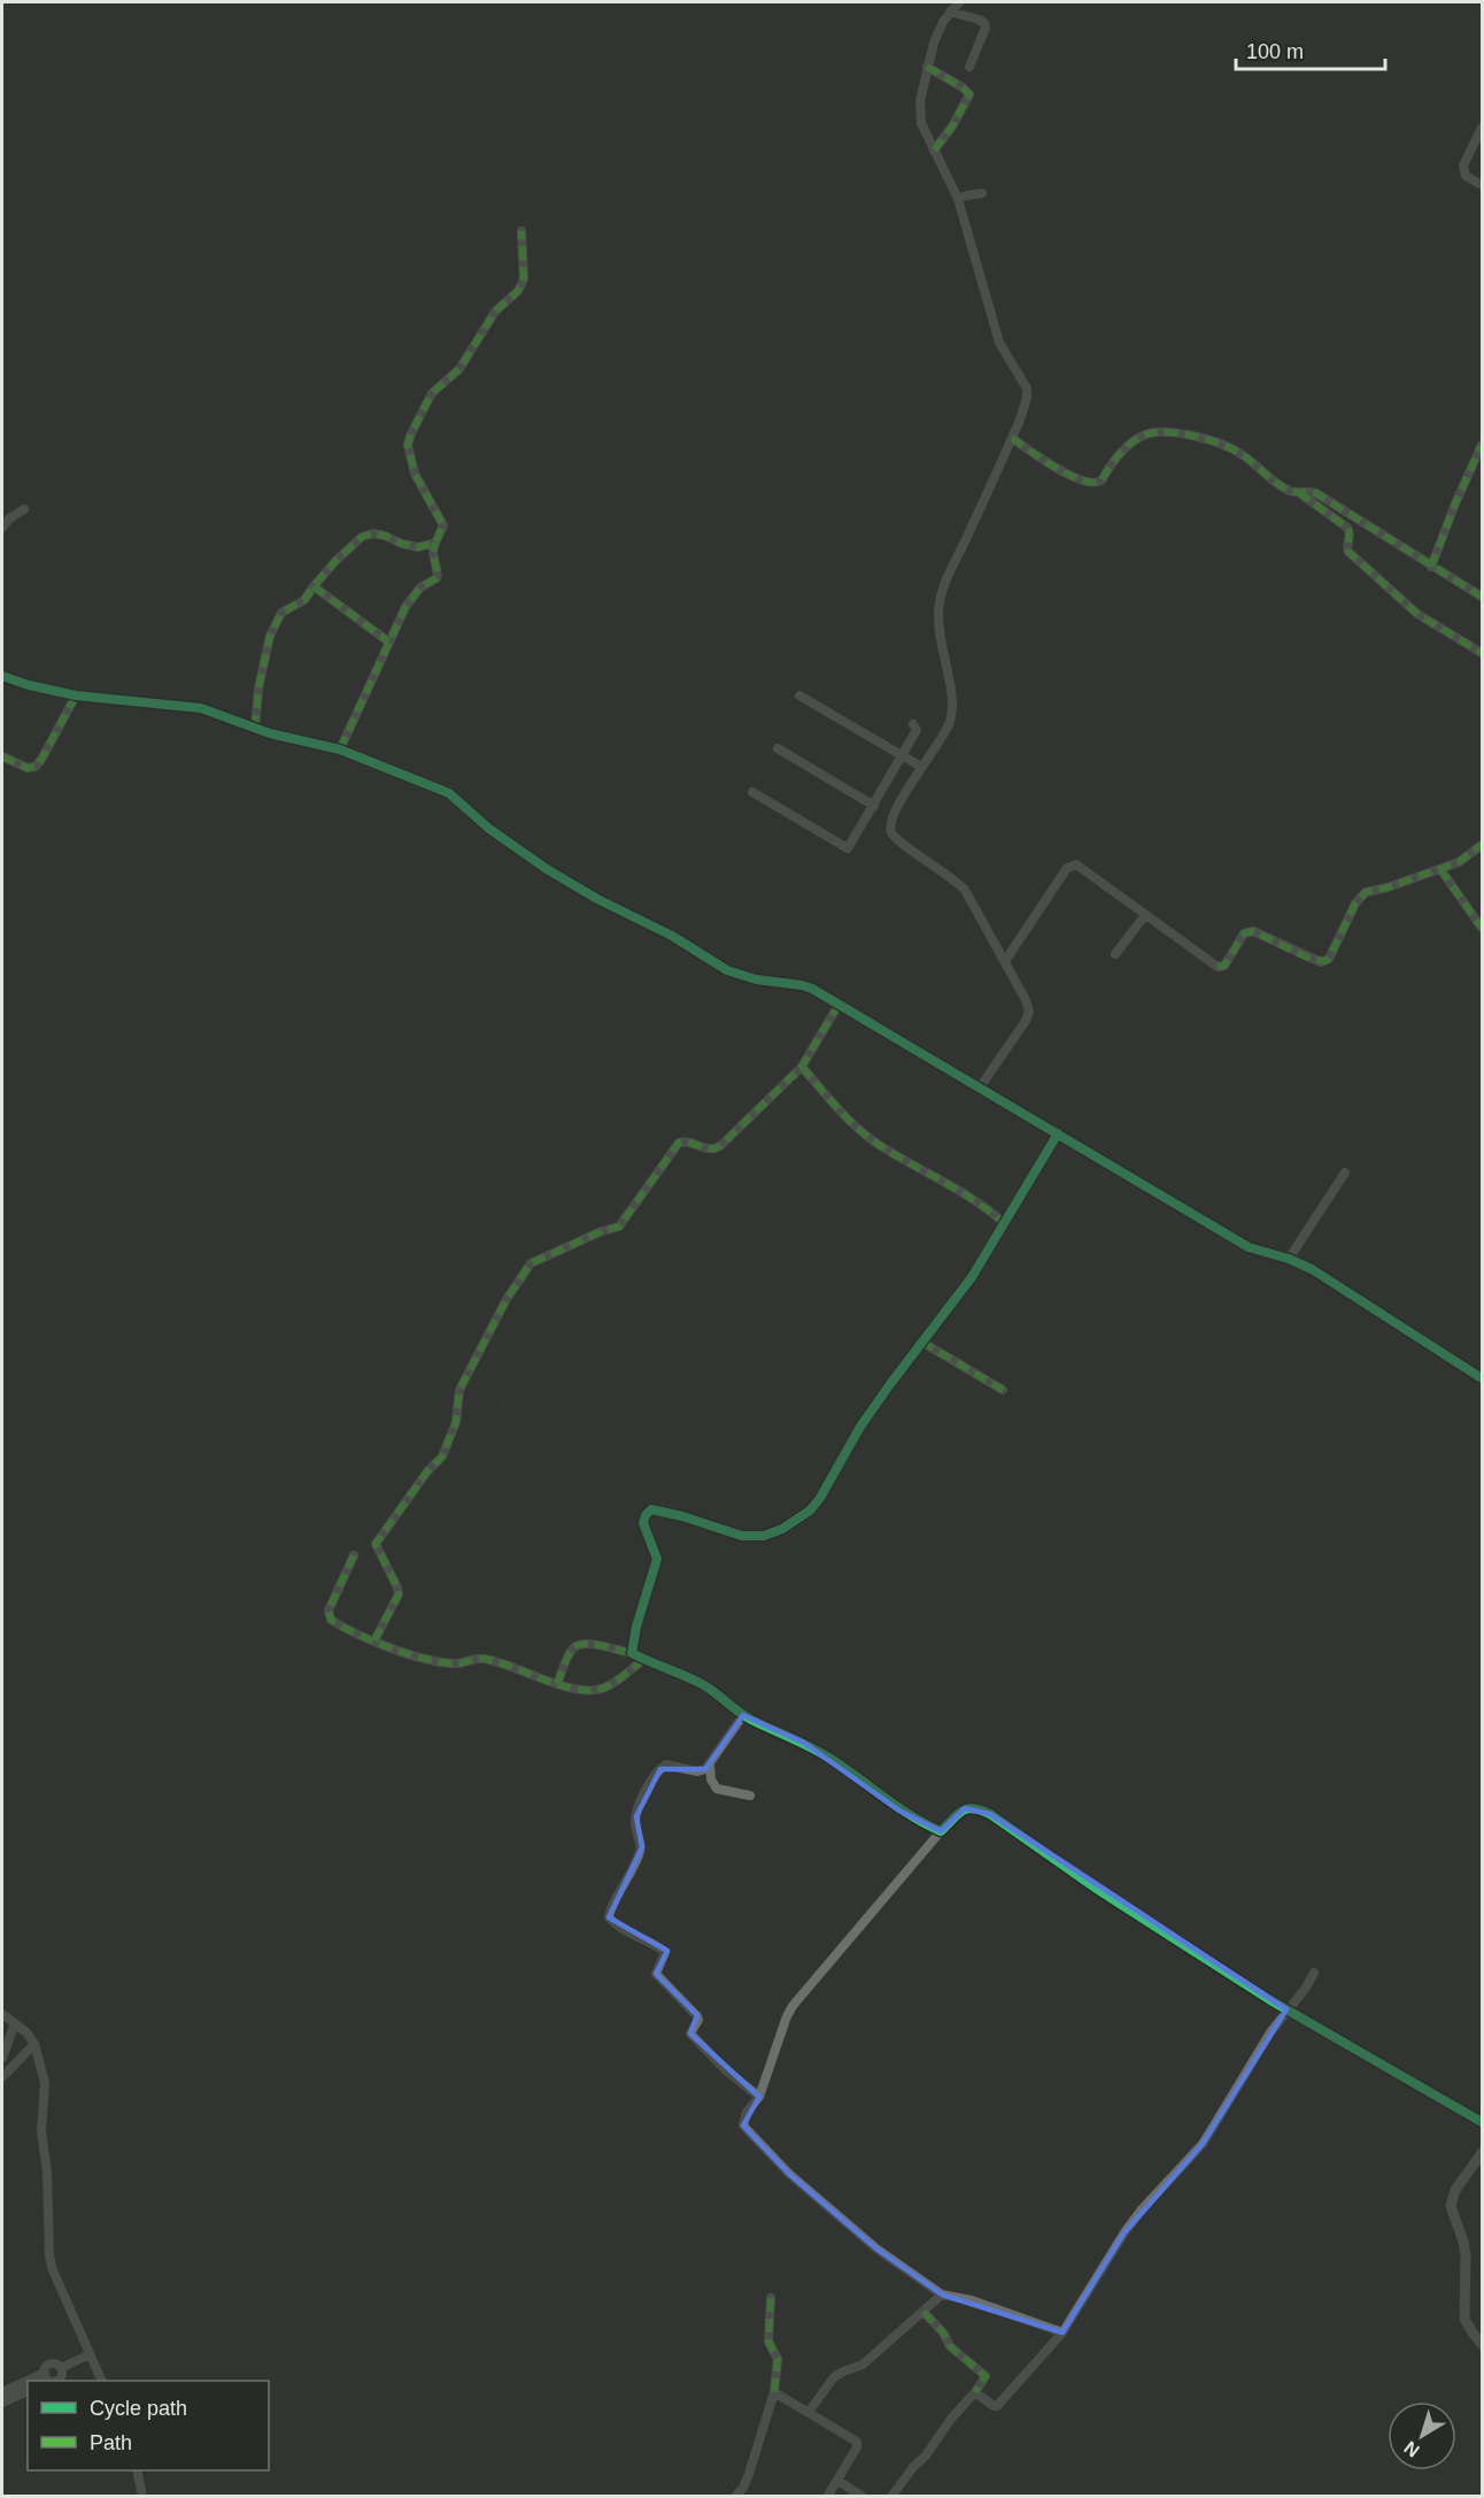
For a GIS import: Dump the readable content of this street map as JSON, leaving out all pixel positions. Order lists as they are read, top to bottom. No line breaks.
{"legend":["Cycle path","Path"],"scale_bar":"100 m","north":"bottom left"}
